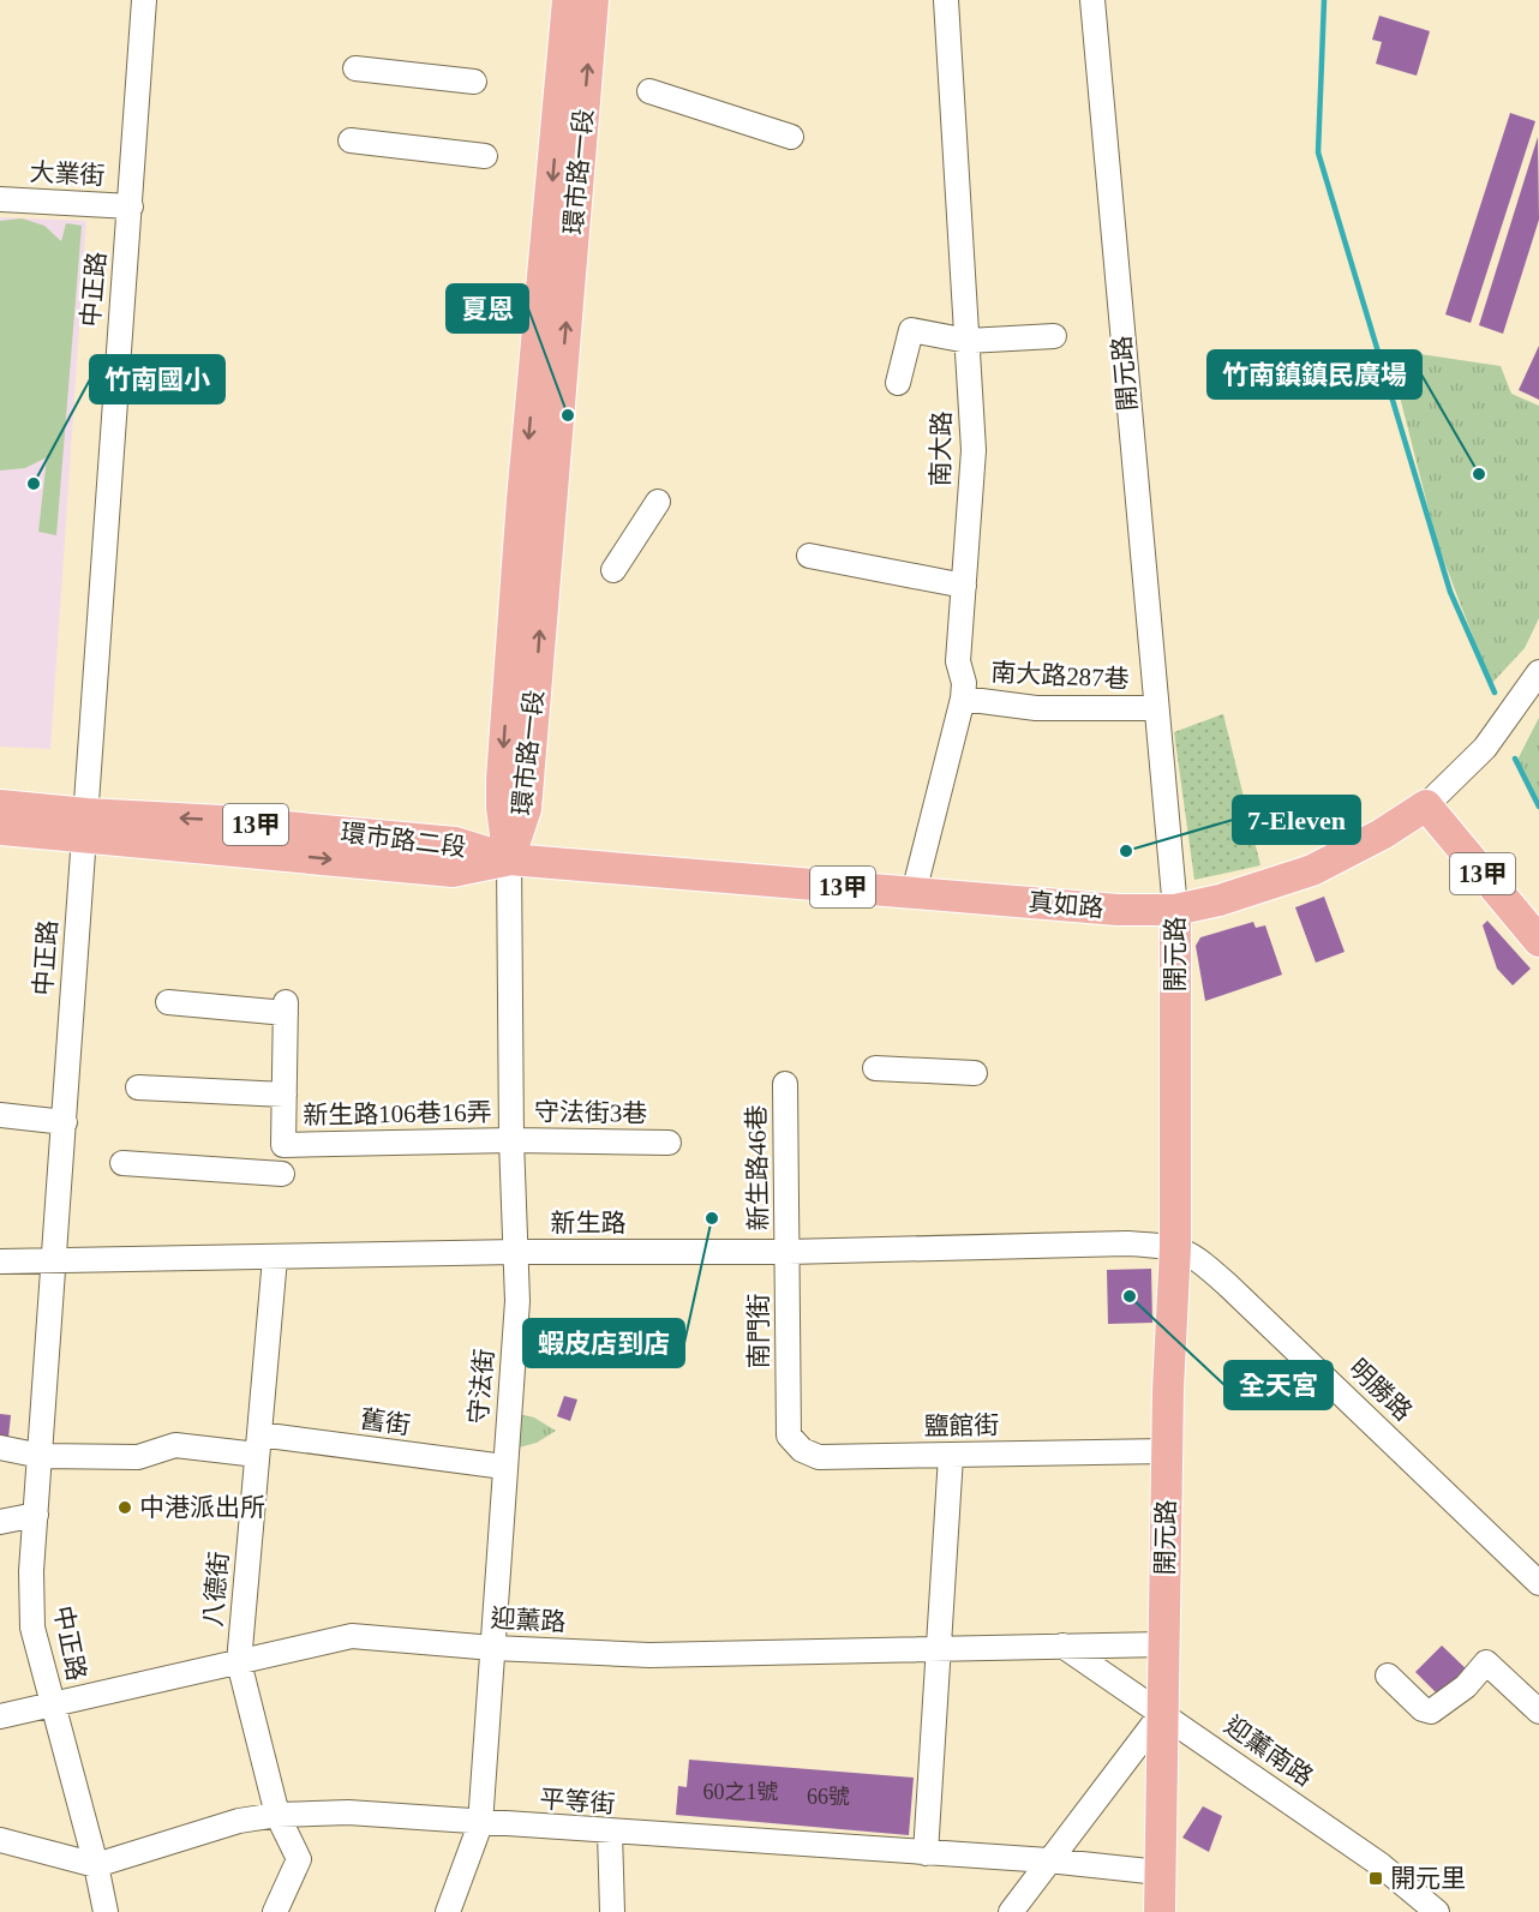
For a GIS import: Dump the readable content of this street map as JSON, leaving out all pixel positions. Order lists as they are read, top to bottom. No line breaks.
{"streets":{"main road":["環市路一段","開元路","13甲","環市路二段","真如路"],"street":["大業街","中正路","南大路","南大路287巷","守法街3巷","新生路106巷16弄","新生路46巷","新生路","南門街","守法街","明勝路","舊街","鹽館街","八德街","迎薰路","迎薰南路","平等街"]},"crossings":[["環市路一段","環市路二段"],["環市路一段","真如路"],["環市路一段","守法街"],["大業街","中正路"],["中正路","環市路二段"],["中正路","新生路"],["中正路","舊街"],["中正路","迎薰路"],["中正路","平等街"],["開元路","南大路287巷"],["開元路","真如路"],["開元路","新生路"],["開元路","明勝路"],["開元路","鹽館街"],["開元路","迎薰路"],["開元路","迎薰南路"],["開元路","平等街"],["南大路","南大路287巷"],["南大路","真如路"],["13甲","真如路"],["環市路二段","真如路"],["環市路二段","守法街"],["真如路","守法街"],["守法街3巷","新生路106巷16弄"],["守法街3巷","守法街"],["新生路106巷16弄","守法街"],["新生路46巷","新生路"],["新生路46巷","南門街"],["新生路","南門街"],["新生路","守法街"],["新生路","明勝路"],["新生路","八德街"],["南門街","鹽館街"],["守法街","舊街"],["守法街","迎薰路"],["守法街","平等街"],["舊街","八德街"],["八德街","迎薰路"],["八德街","平等街"],["迎薰路","迎薰南路"]],"places":{"other":["夏恩","竹南鎮鎮民廣場","竹南國小","7-Eleven","蝦皮店到店","全天宮","中港派出所"],"transit":["開元里"]},"house_numbers":["60之1號","66號"]}
